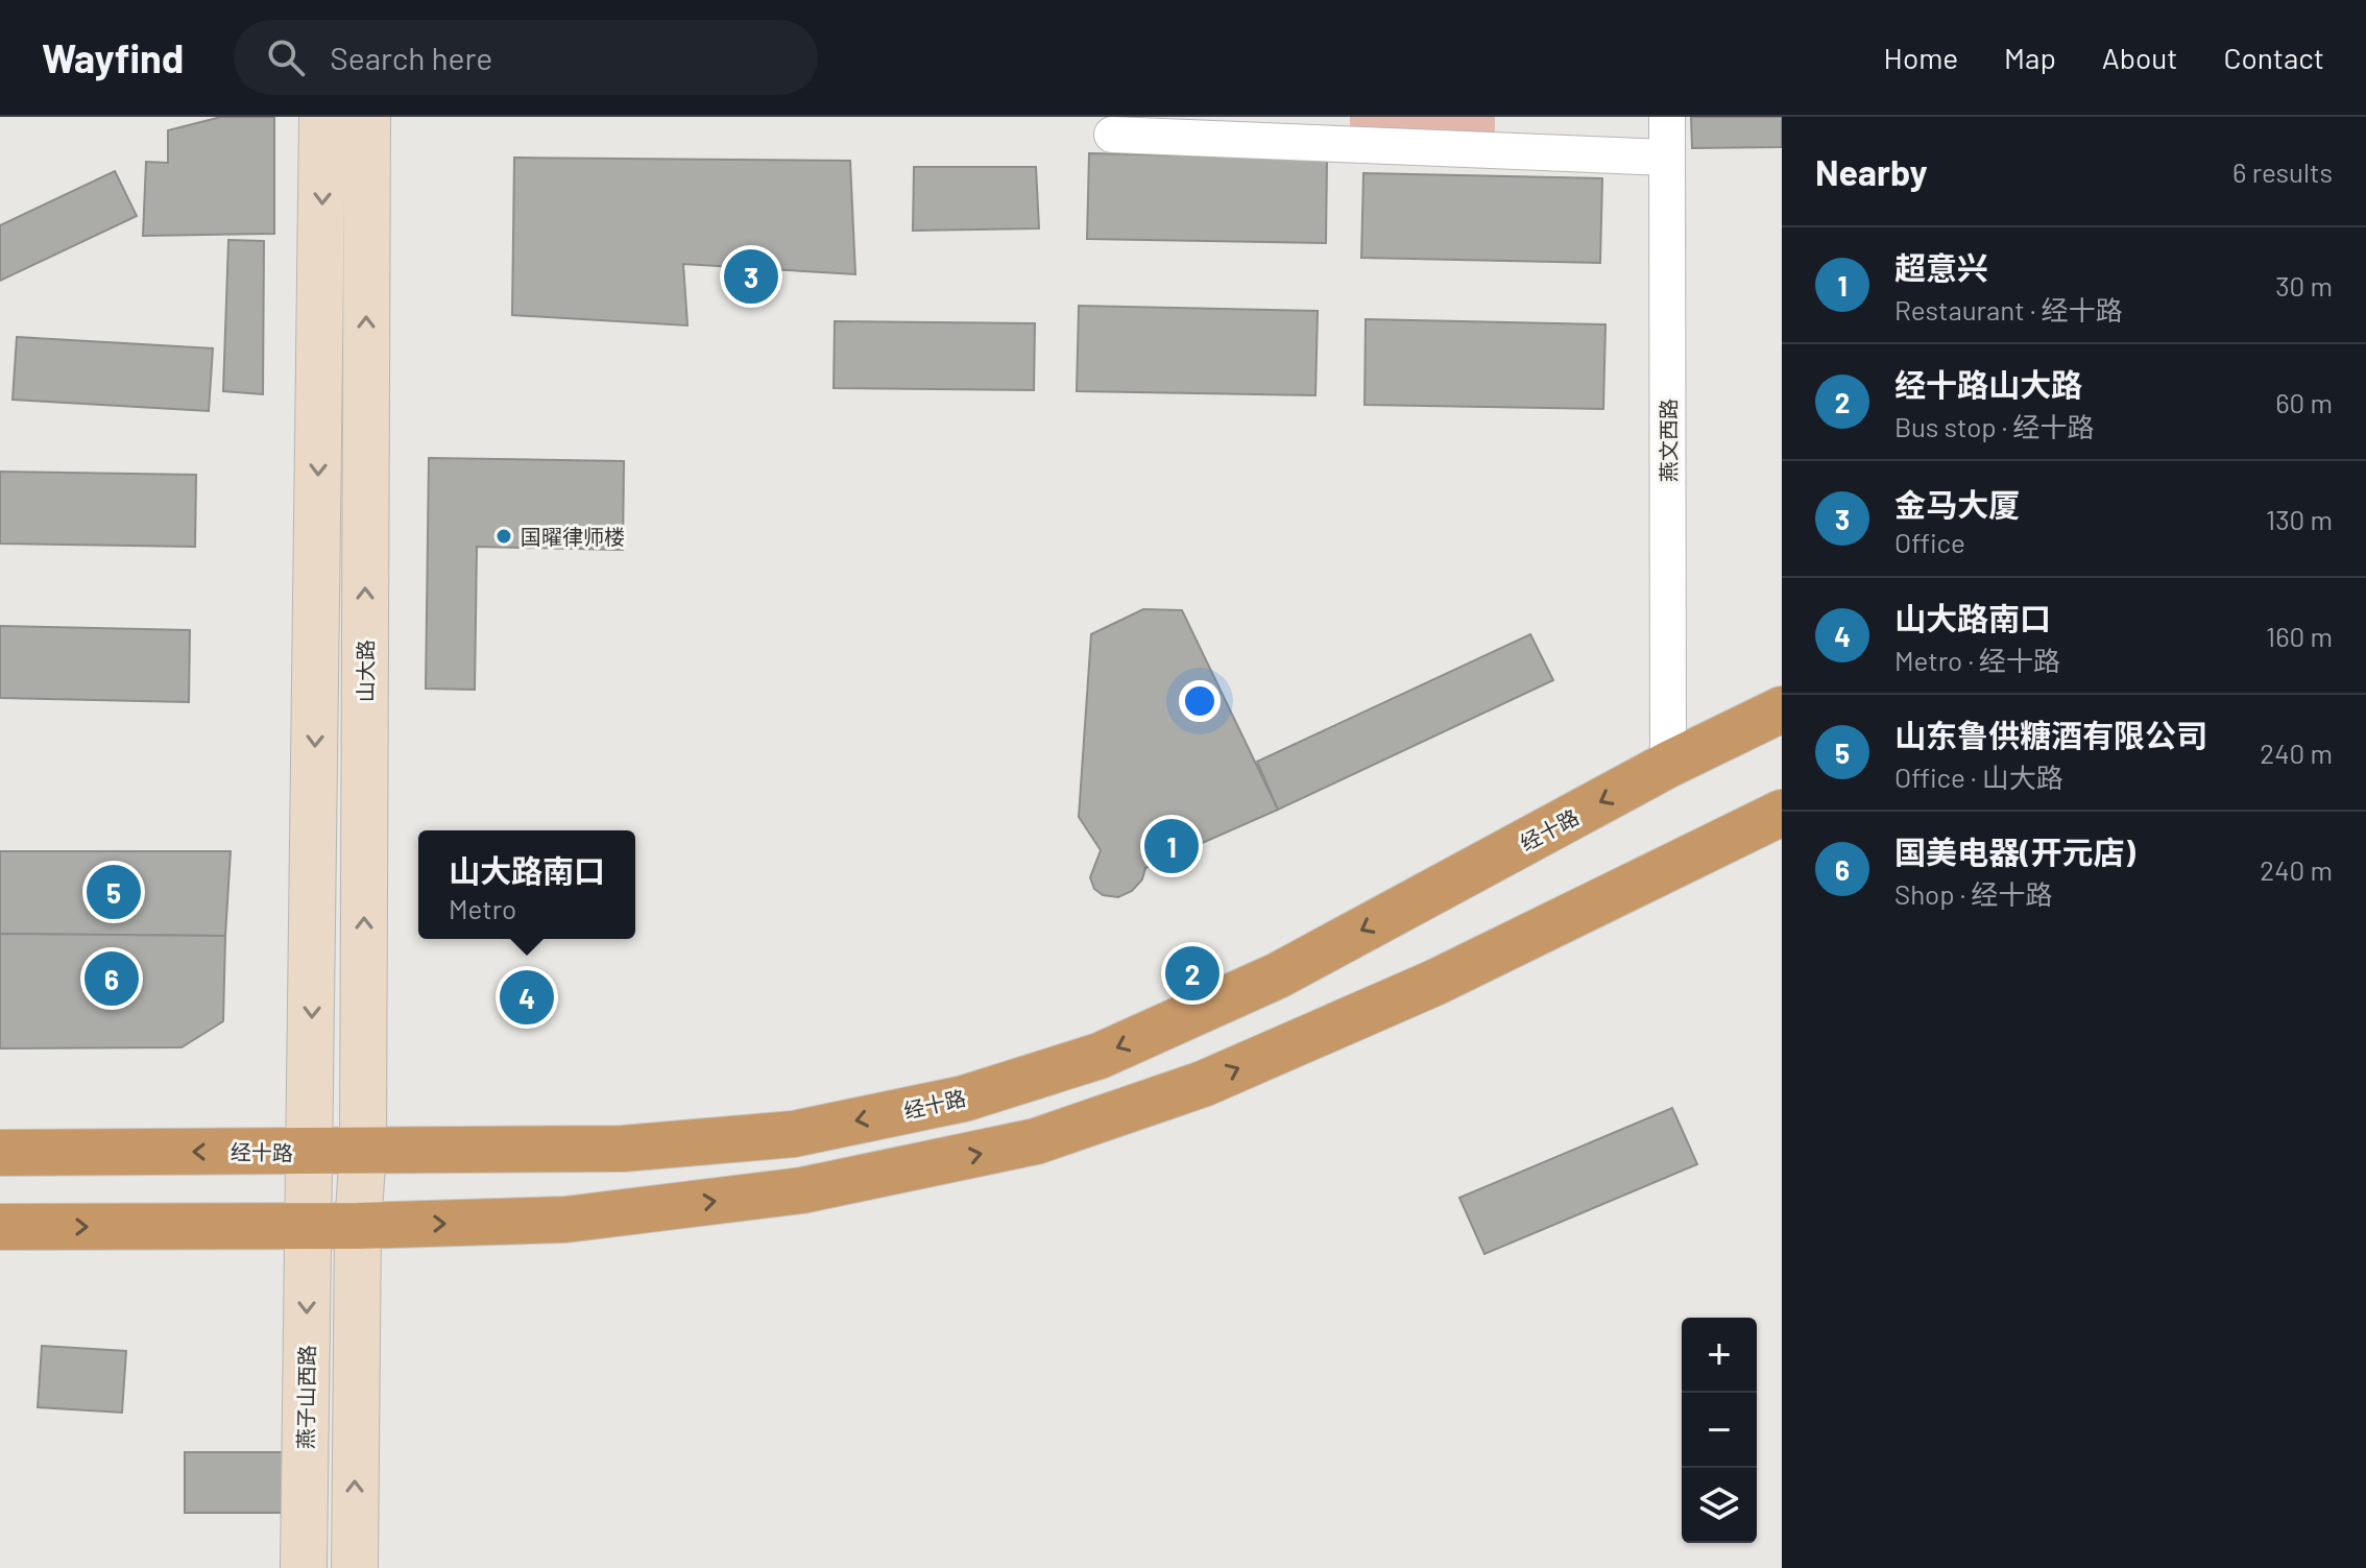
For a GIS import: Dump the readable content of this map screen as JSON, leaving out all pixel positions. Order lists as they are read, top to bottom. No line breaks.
{"streets":{"highway":["经十路"],"main road":["山大路","燕子山西路"],"street":["燕文西路"]},"crossings":[["燕文西路","经十路"],["山大路","经十路"]],"places":["国曜律师楼"],"page":{"header":"Wayfind","search":"Search here","nav":["Home","Map","About","Contact"],"heading":["Nearby","6 results"],"list":[{"mark":"1","name":"超意兴","note":"Restaurant · 经十路","value":"30 m"},{"mark":"2","name":"经十路山大路","note":"Bus stop · 经十路","value":"60 m"},{"mark":"3","name":"金马大厦","note":"Office","value":"130 m"},{"mark":"4","name":"山大路南口","note":"Metro · 经十路","value":"160 m"},{"mark":"5","name":"山东鲁供糖酒有限公司","note":"Office · 山大路","value":"240 m"},{"mark":"6","name":"国美电器(开元店)","note":"Shop · 经十路","value":"240 m"}],"pins":["3","1","5","2","6","4"],"popup":["山大路南口","Metro"],"map_buttons":["+","−"]}}
